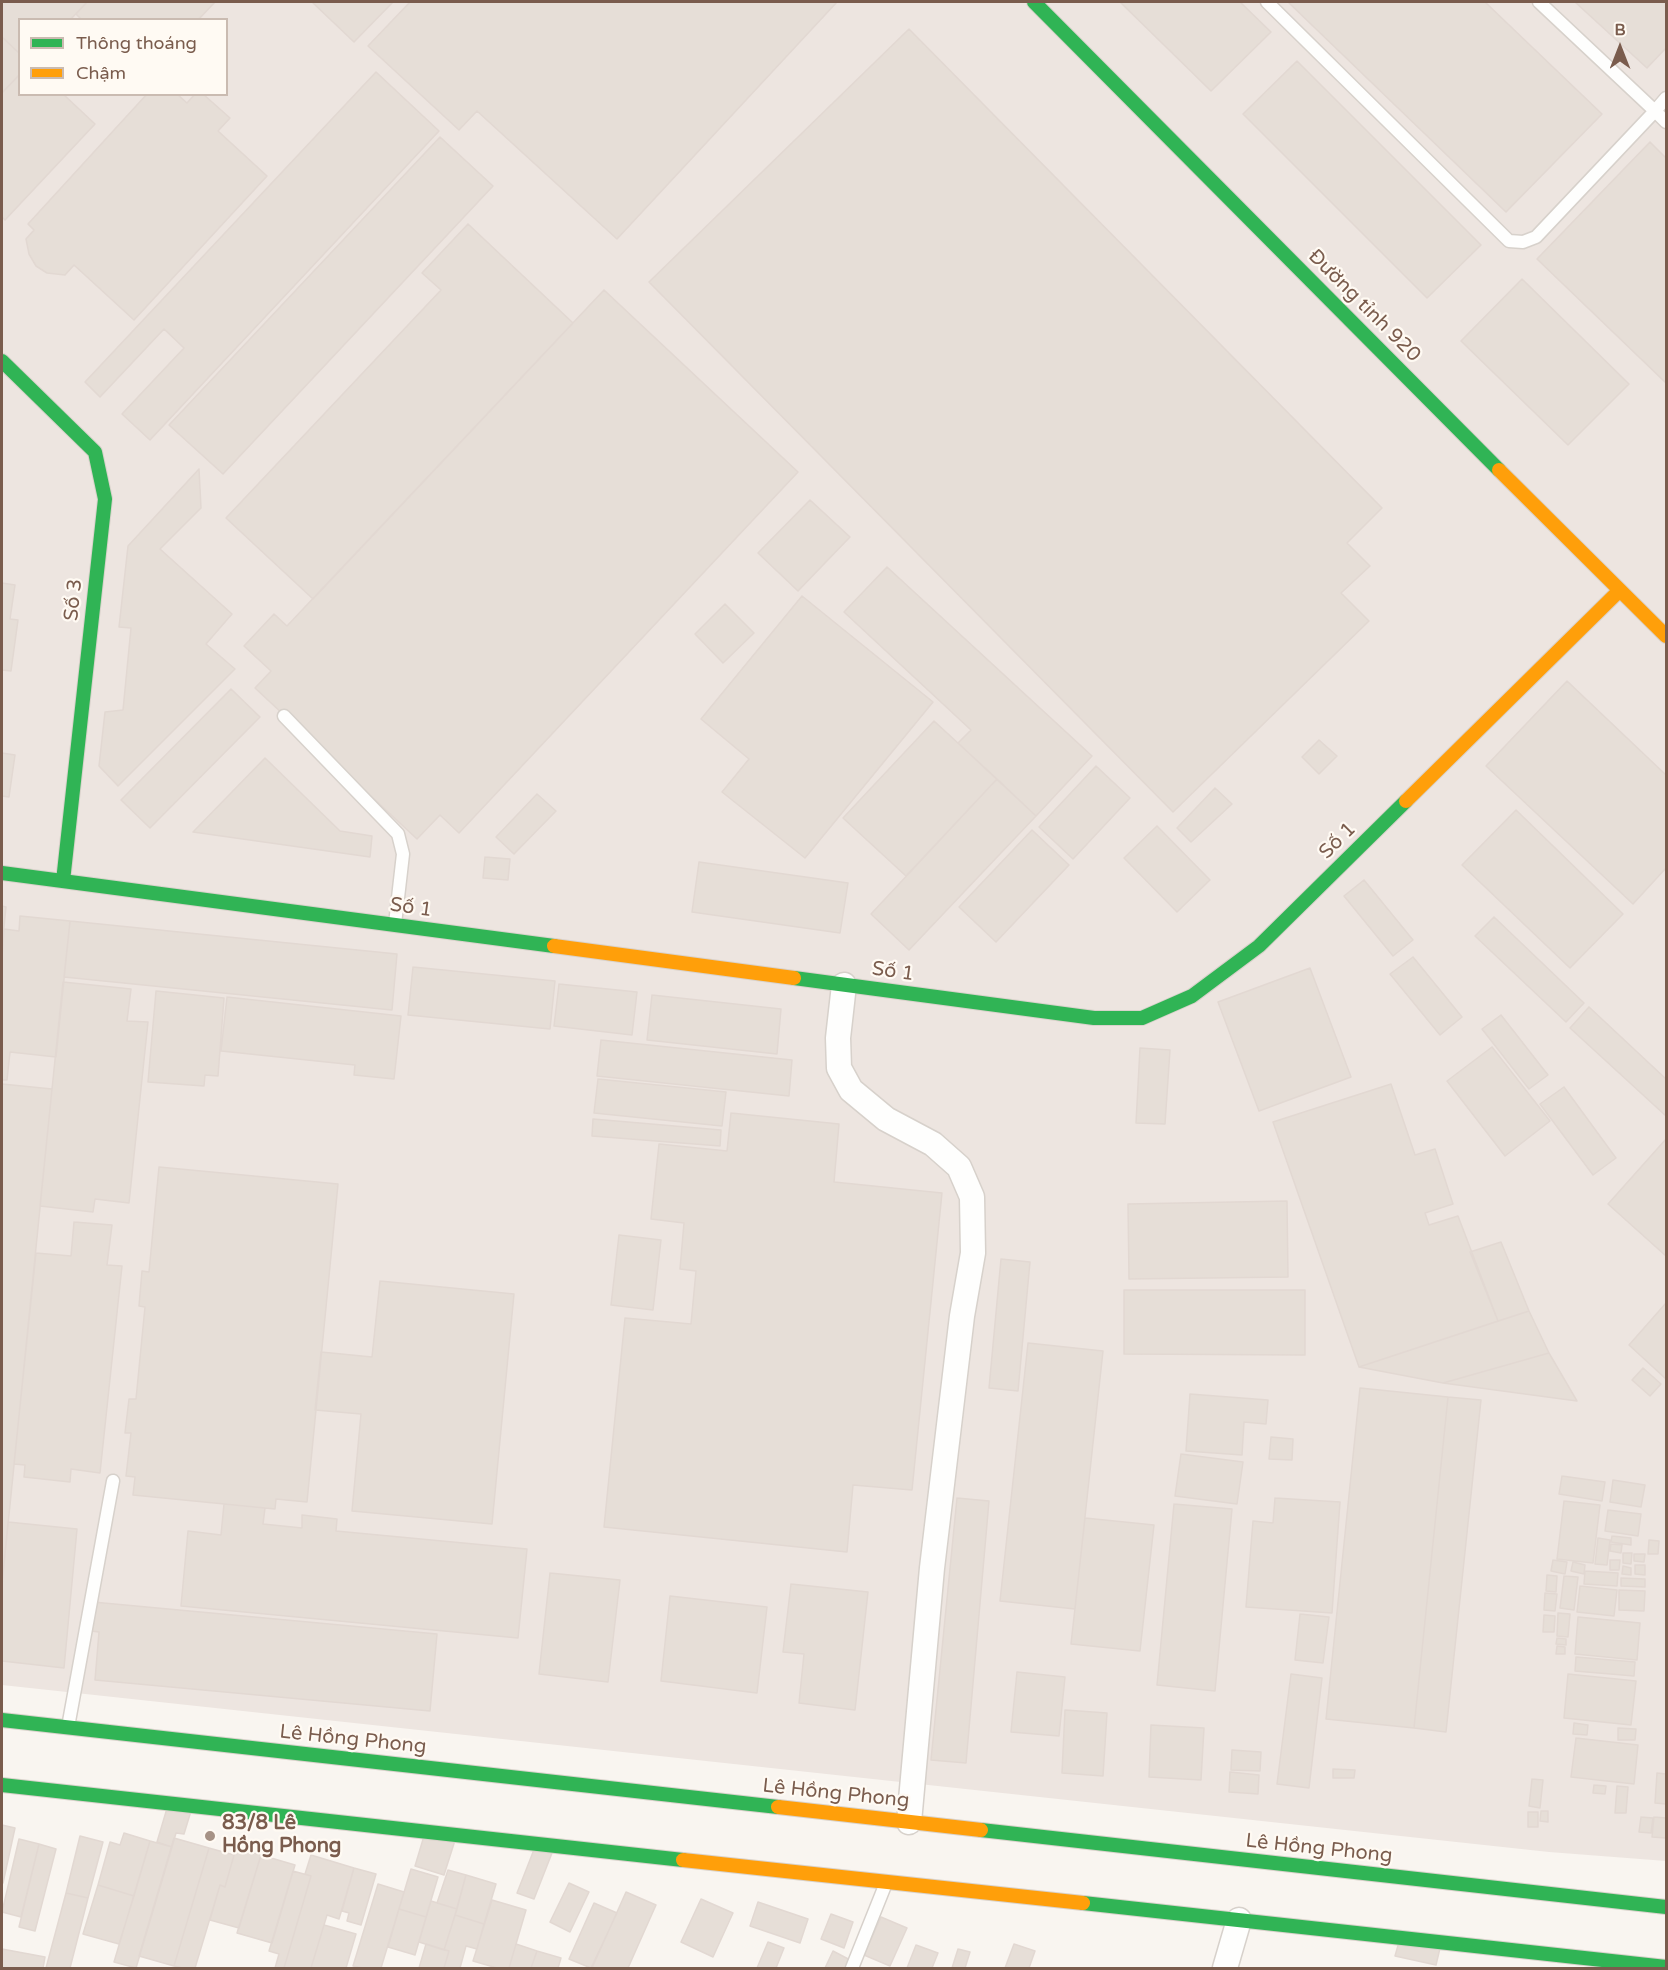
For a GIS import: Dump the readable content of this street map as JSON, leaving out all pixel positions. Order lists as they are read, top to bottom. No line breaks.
{"streets":{"main road":["Đường tỉnh 920","Số 3","Số 1","Lê Hồng Phong"]},"crossings":[["Đường tỉnh 920","Số 1"],["Số 3","Số 1"]],"places":["83/8 Lê Hồng Phong"],"legend":["Thông thoáng","Chậm"],"north":"top"}
